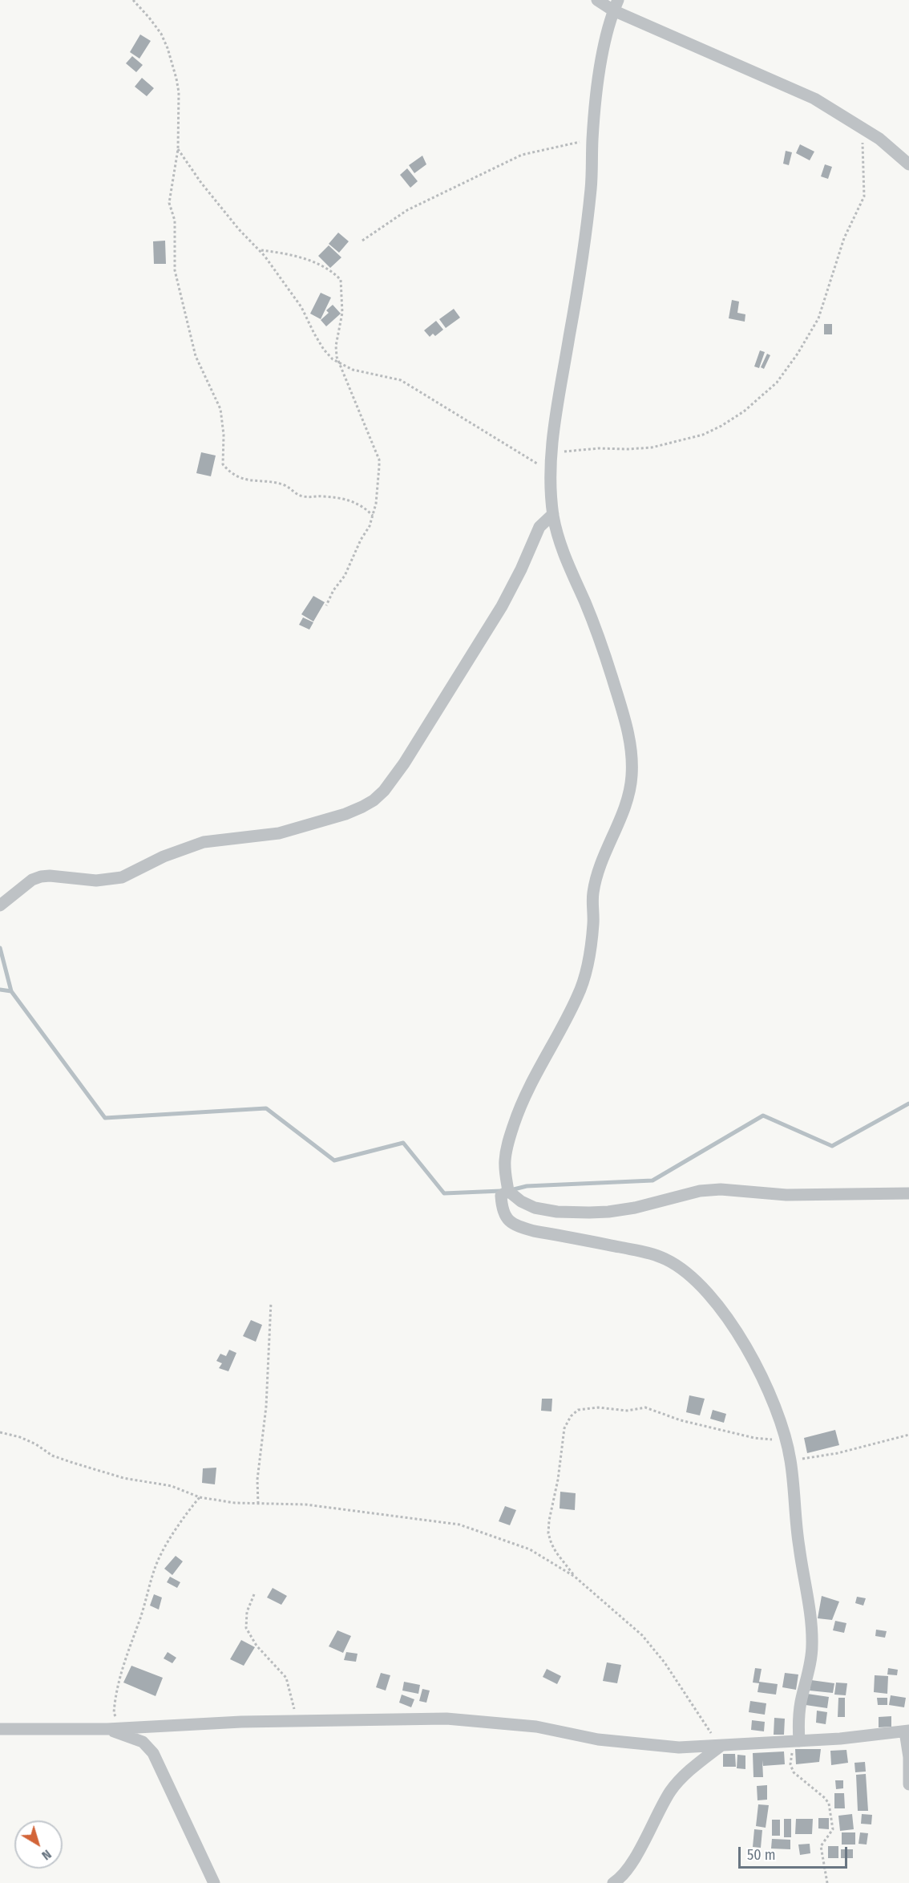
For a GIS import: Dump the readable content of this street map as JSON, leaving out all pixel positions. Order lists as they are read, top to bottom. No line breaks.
{"scale_bar":"50 m","north":"bottom right"}
